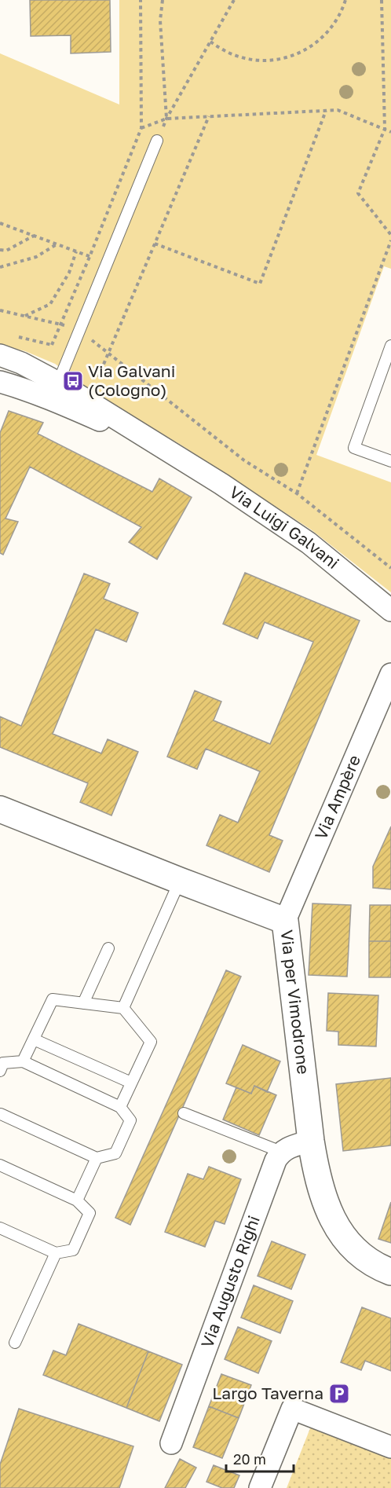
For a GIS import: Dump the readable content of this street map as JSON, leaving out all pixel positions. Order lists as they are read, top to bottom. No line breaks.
{"streets":{"street":["Via Luigi Galvani","Via Ampère","Via per Vimodrone","Via Augusto Righi"]},"crossings":[["Via Ampère","Via per Vimodrone"]],"places":{"bus stop":["Via Galvani (Cologno)"],"parking":["Largo Taverna"]},"scale_bar":"20 m"}
